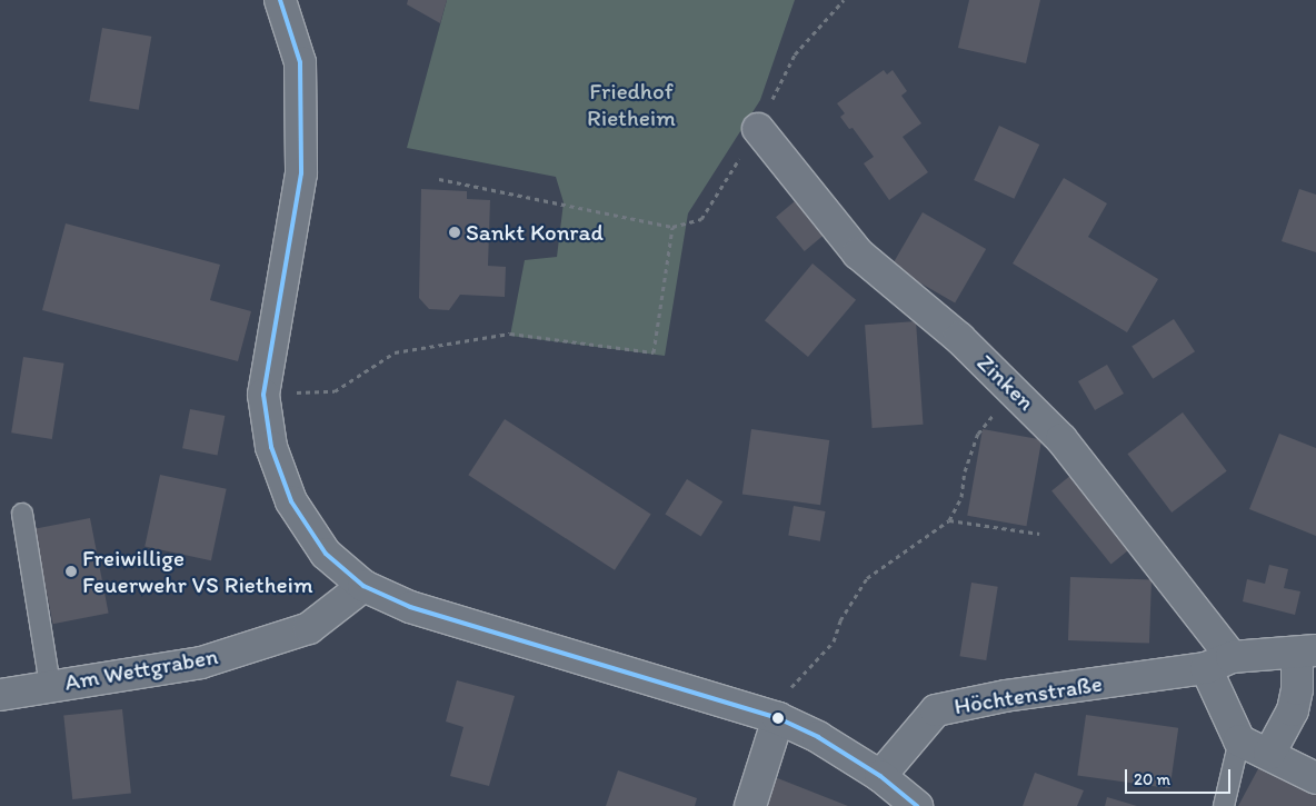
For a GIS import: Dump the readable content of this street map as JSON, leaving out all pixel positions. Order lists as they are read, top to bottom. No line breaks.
{"streets":{"street":["Zinken","Am Wettgraben","Höchtenstraße"]},"crossings":[["Zinken","Höchtenstraße"]],"parks":["Friedhof Rietheim"],"places":["Sankt Konrad","Freiwillige Feuerwehr VS Rietheim"],"scale_bar":"20 m"}
